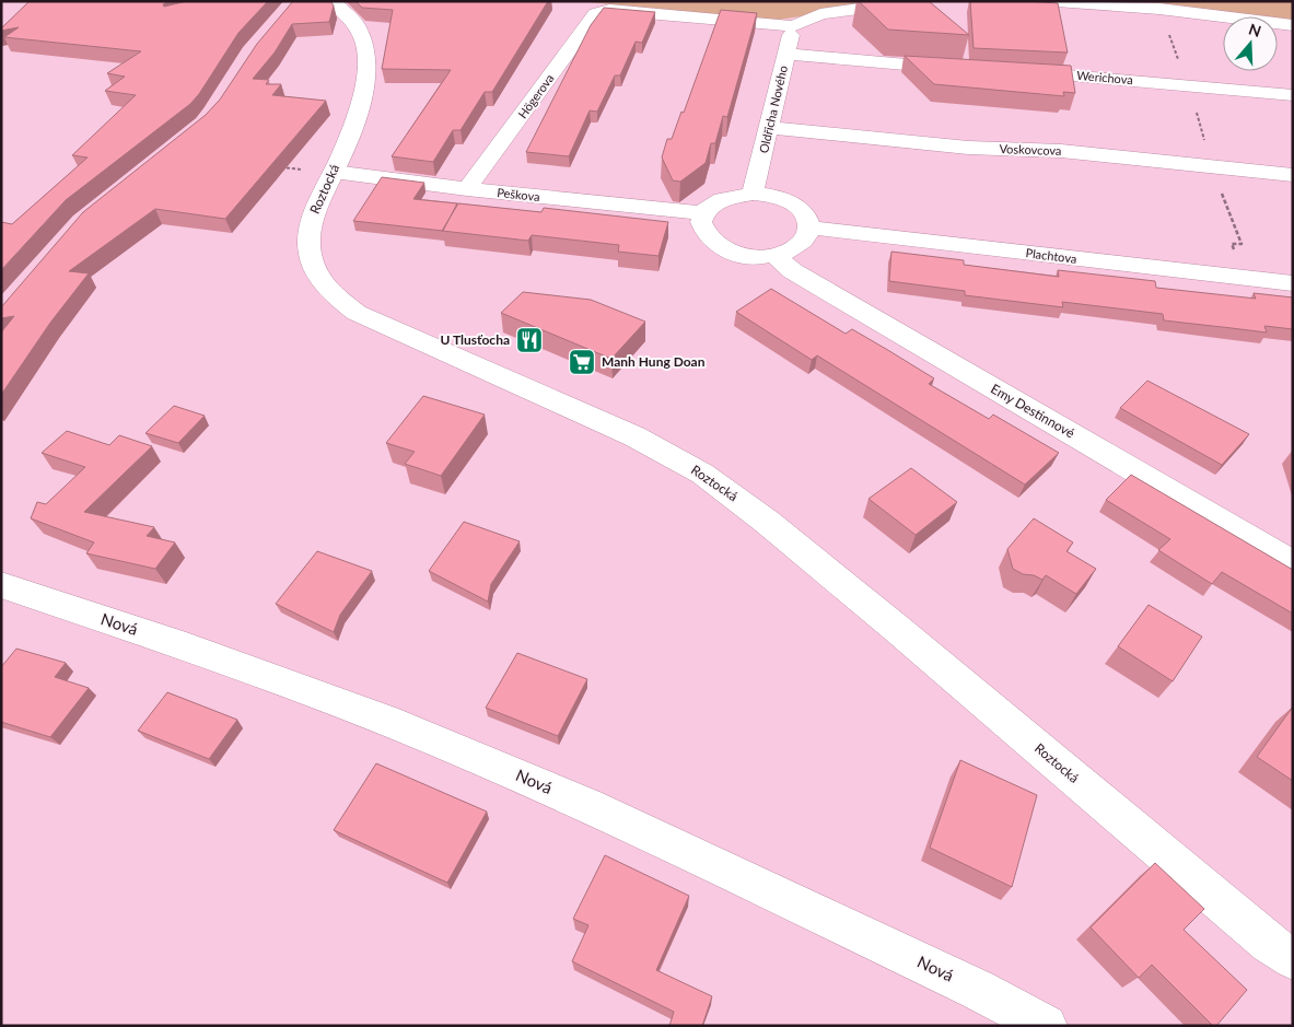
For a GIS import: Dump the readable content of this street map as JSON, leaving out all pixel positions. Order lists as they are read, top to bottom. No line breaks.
{"streets":{"street":["Werichova","Högerova","Oldřicha Nového","Voskovcova","Roztocká","Peškova","Plachtova","Emy Destinnové","Nová"]},"crossings":[["Högerova","Oldřicha Nového"],["Högerova","Peškova"],["Oldřicha Nového","Voskovcova"],["Oldřicha Nového","Peškova"],["Oldřicha Nového","Plachtova"],["Oldřicha Nového","Emy Destinnové"],["Roztocká","Peškova"],["Peškova","Plachtova"],["Peškova","Emy Destinnové"],["Plachtova","Emy Destinnové"]],"places":{"restaurant":["U Tlusťocha"],"supermarket":["Manh Hung Doan"]},"north":"top"}
